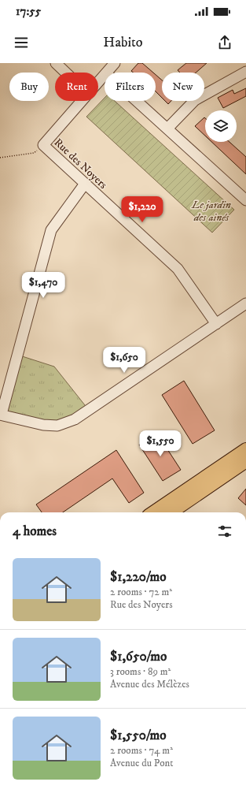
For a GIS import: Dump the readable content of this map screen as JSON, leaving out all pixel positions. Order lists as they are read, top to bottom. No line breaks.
{"streets":{"street":["Rue des Noyers"]},"parks":["Le jardin des ainés"],"page":{"status":"17:55","header":"Habito","chip":["Buy","Rent","Filters","New"],"price":["$1,220","$1,470","$1,650","$1,550"],"heading":"4 homes","list":[{"name":"$1,220/mo","note":"2 rooms · 72 m² · Rue des Noyers"},{"name":"$1,650/mo","note":"3 rooms · 89 m² · Avenue des Mélèzes"},{"name":"$1,550/mo","note":"2 rooms · 74 m² · Avenue du Pont"}]}}
